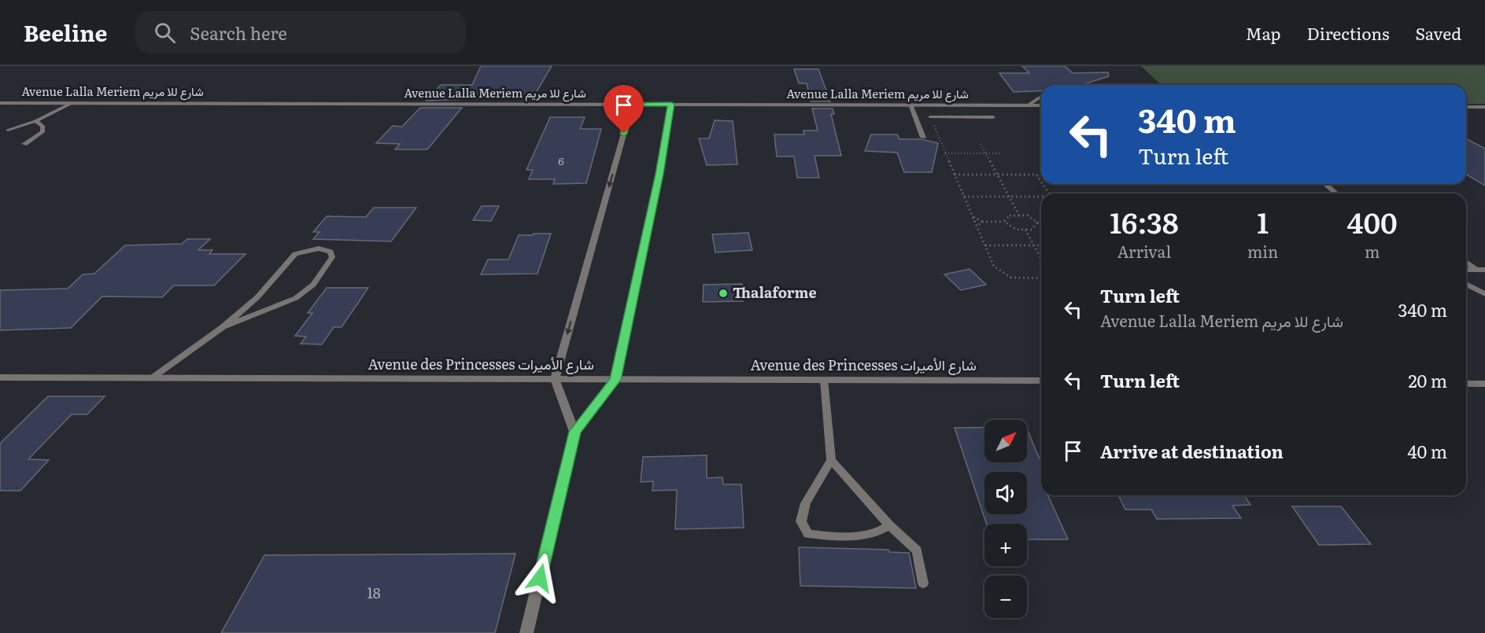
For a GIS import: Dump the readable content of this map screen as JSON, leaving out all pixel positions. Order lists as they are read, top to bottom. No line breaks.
{"streets":{"street":["Avenue Lalla Meriem شارع للا مريم","Avenue des Princesses شارع الأميرات"]},"places":["Thalaforme"],"house_numbers":["6","18"],"north":"top right","page":{"header":"Beeline","search":"Search here","nav":["Map","Directions","Saved"],"turn":["340 m","Turn left"],"eta":["16:38","Arrival","1","min","400","m"],"list":[{"name":"Turn left","note":"Avenue Lalla Meriem شارع للا مريم","value":"340 m"},{"name":"Turn left","value":"20 m"},{"name":"Arrive at destination","value":"40 m"}],"map_buttons":["+","−"]}}
